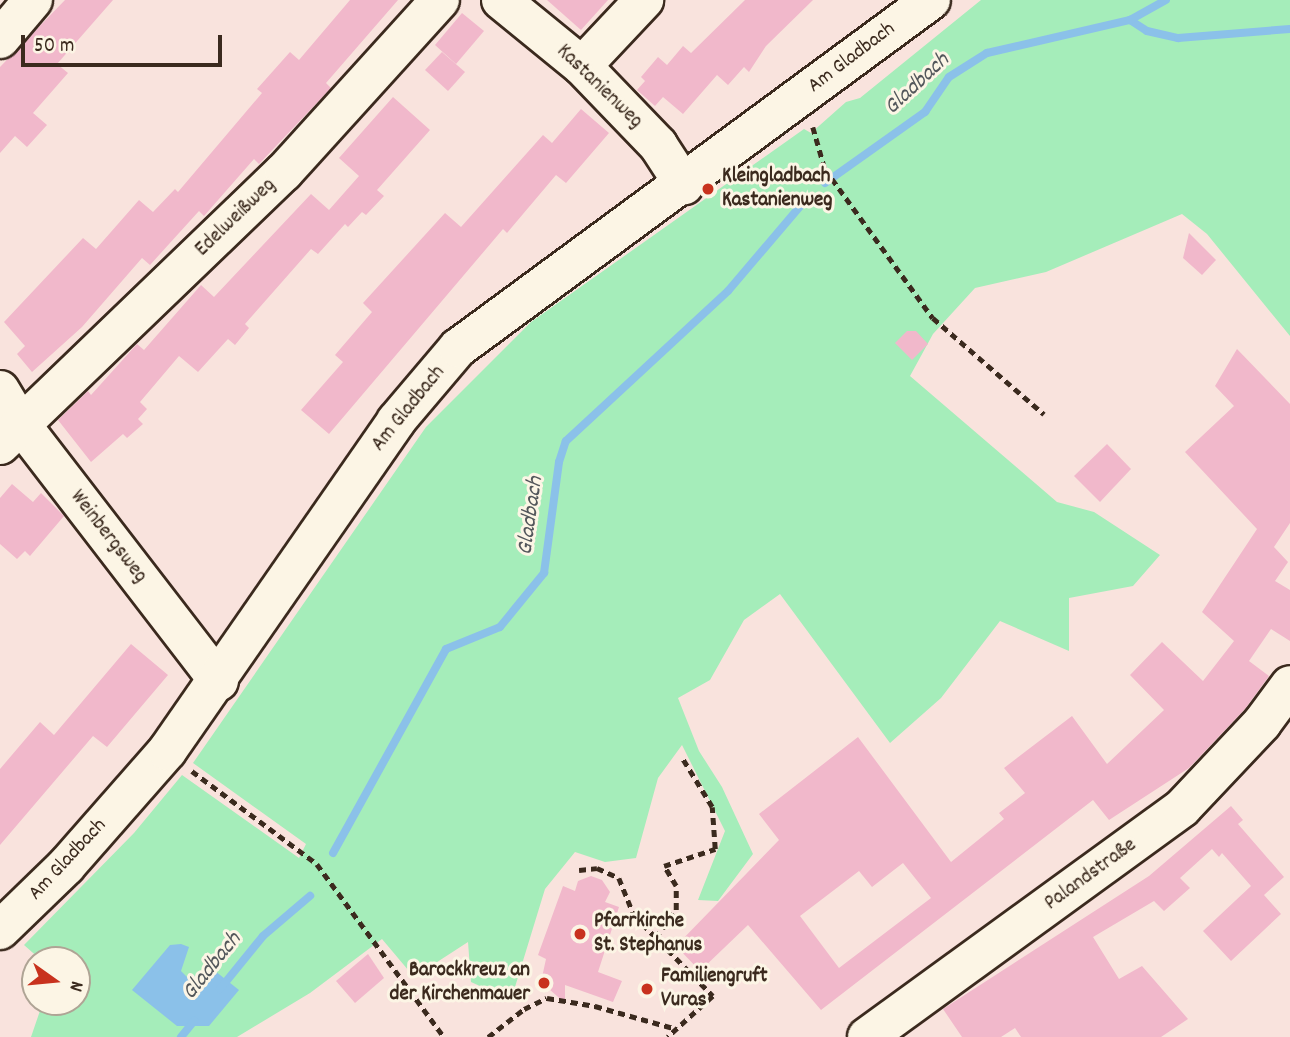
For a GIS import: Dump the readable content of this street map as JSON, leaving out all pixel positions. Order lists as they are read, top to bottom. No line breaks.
{"streets":{"street":["Am Gladbach","Kastanienweg","Edelweißweg","Weinbergsweg","Palandstraße"]},"crossings":[["Am Gladbach","Kastanienweg"],["Am Gladbach","Weinbergsweg"],["Edelweißweg","Weinbergsweg"]],"water":["Gladbach"],"places":["Kleingladbach Kastanienweg","Pfarrkirche St. Stephanus","Barockkreuz an der Kirchenmauer","Familiengruft Vuras"],"scale_bar":"50 m","north":"right"}
